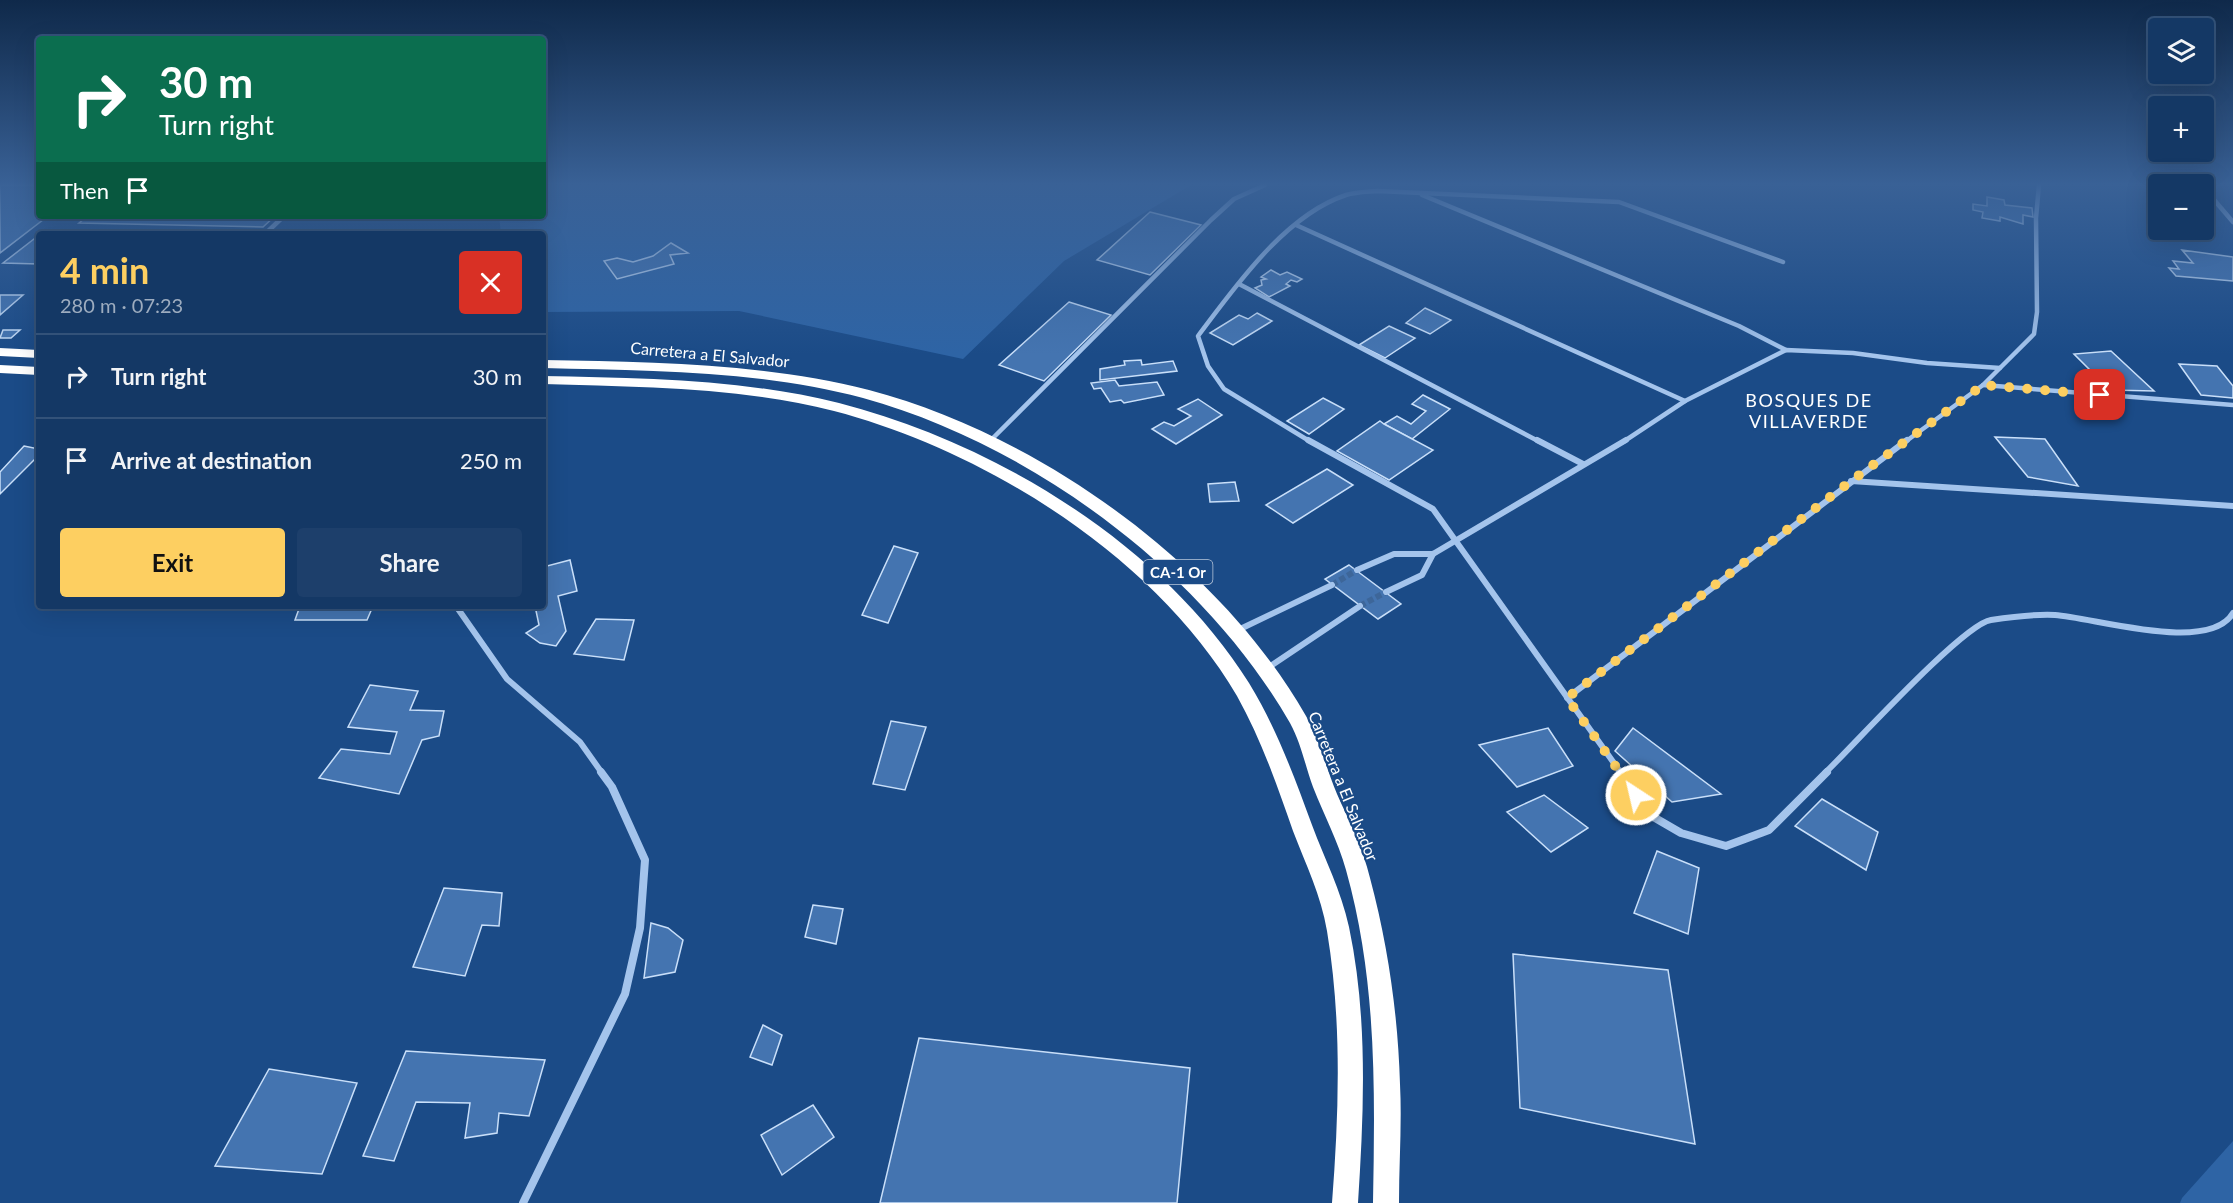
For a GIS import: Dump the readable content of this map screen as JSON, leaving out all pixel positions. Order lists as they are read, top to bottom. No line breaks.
{"streets":{"highway":["Carretera a El Salvador","CA-1 Or"]},"districts":["BOSQUES DE VILLAVERDE"],"page":{"map_buttons":["+","−"],"turn":["30 m","Turn right"],"then":"Then","heading":["4 min","280 m · 07:23"],"list":[{"name":"Turn right","value":"30 m"},{"name":"Arrive at destination","value":"250 m"}],"buttons":["Exit","Share"]}}
